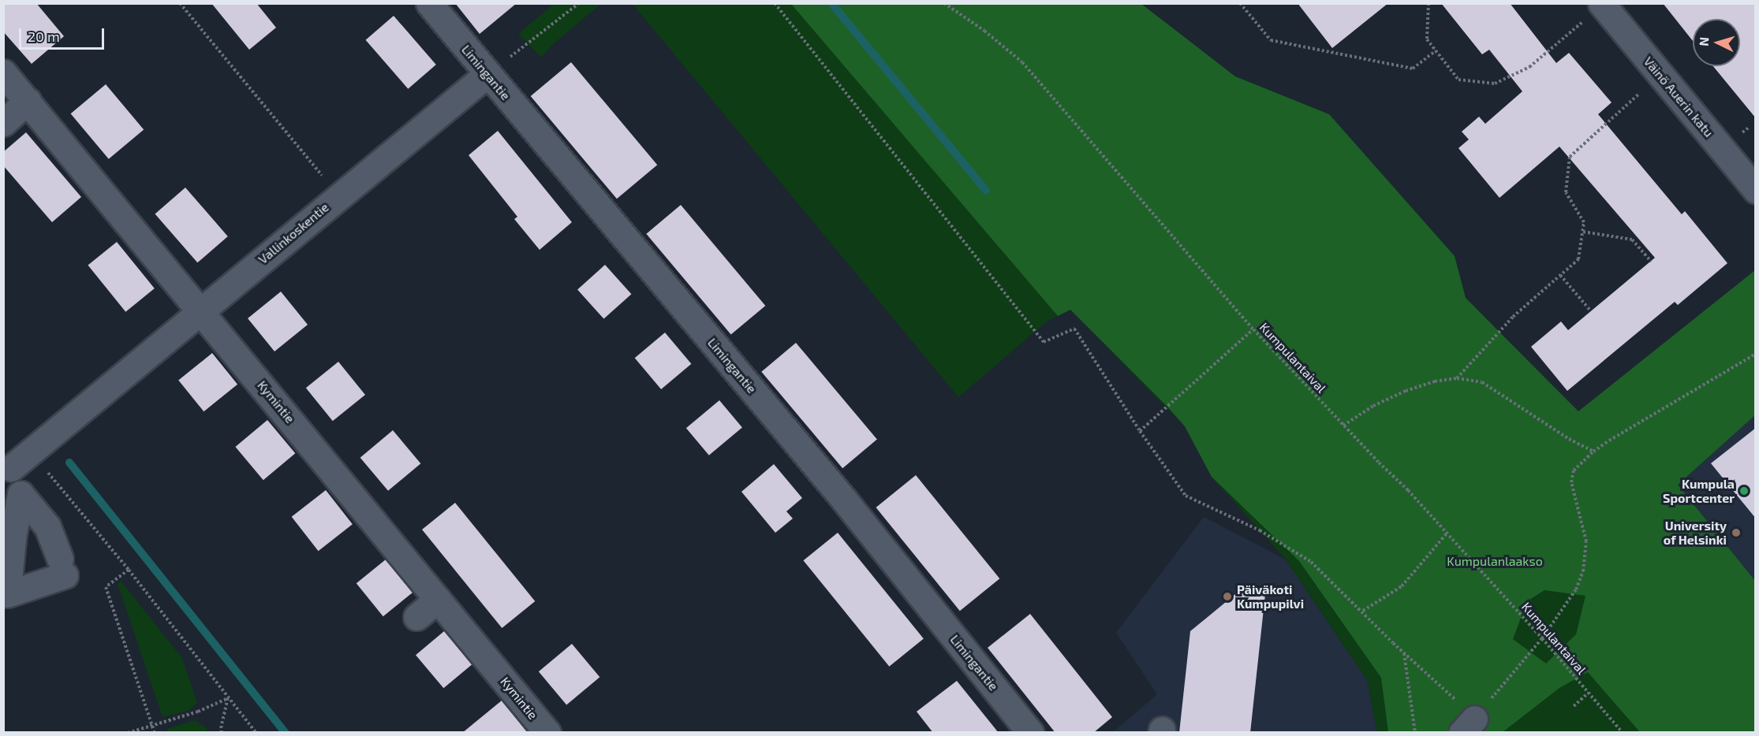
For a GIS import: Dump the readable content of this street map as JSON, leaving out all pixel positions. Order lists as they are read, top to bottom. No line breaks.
{"streets":{"street":["Limingantie","Väinö Auerin katu","Vallinkoskentie","Kymintie"],"path":["Kumpulantaival"]},"crossings":[["Limingantie","Vallinkoskentie"],["Vallinkoskentie","Kymintie"]],"parks":["Kumpulanlaakso"],"places":["Kumpula Sportcenter","University of Helsinki","Päiväkoti Kumpupilvi"],"scale_bar":"20 m","north":"left"}
